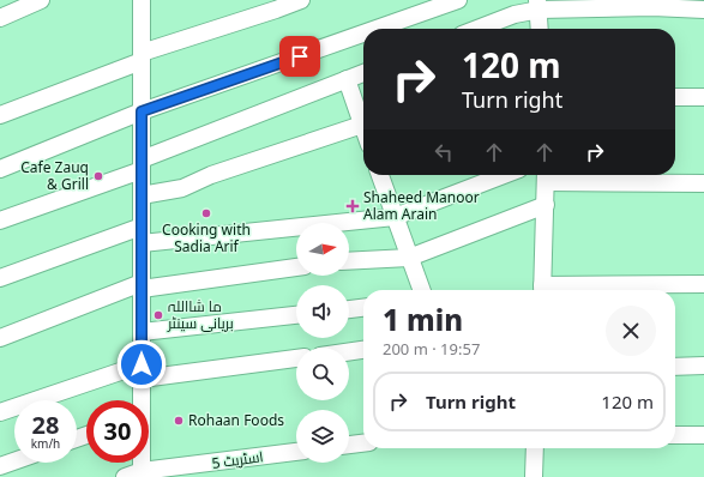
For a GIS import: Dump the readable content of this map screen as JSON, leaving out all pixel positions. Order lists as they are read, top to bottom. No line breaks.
{"streets":{"street":["اسٹریٹ 5"]},"places":{"other":["Cafe Zauq & Grill","Cooking with Sadia Arif","ما شااللہ بریانی سینٹر","Rohaan Foods"],"health":["Shaheed Manoor Alam Arain"]},"north":"right","page":{"turn":["120 m","Turn right"],"heading":["1 min","200 m · 19:57"],"list":[{"name":"Turn right","value":"120 m"}],"speed":"28 km/h","limit":"30"}}
